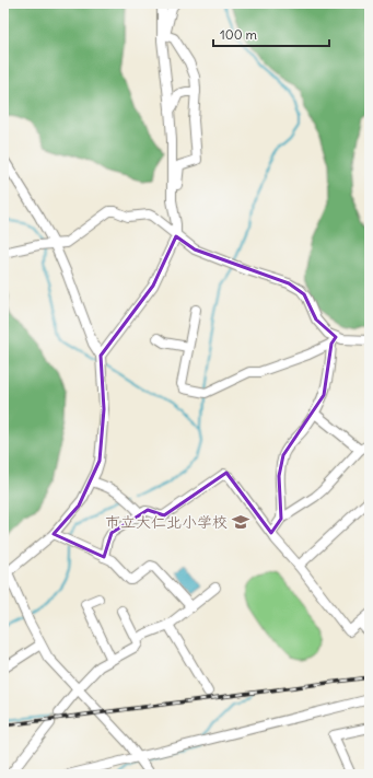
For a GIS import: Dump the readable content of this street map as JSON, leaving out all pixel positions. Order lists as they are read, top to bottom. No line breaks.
{"places":{"school or university":["市立大仁北小学校"]},"scale_bar":"100 m"}
